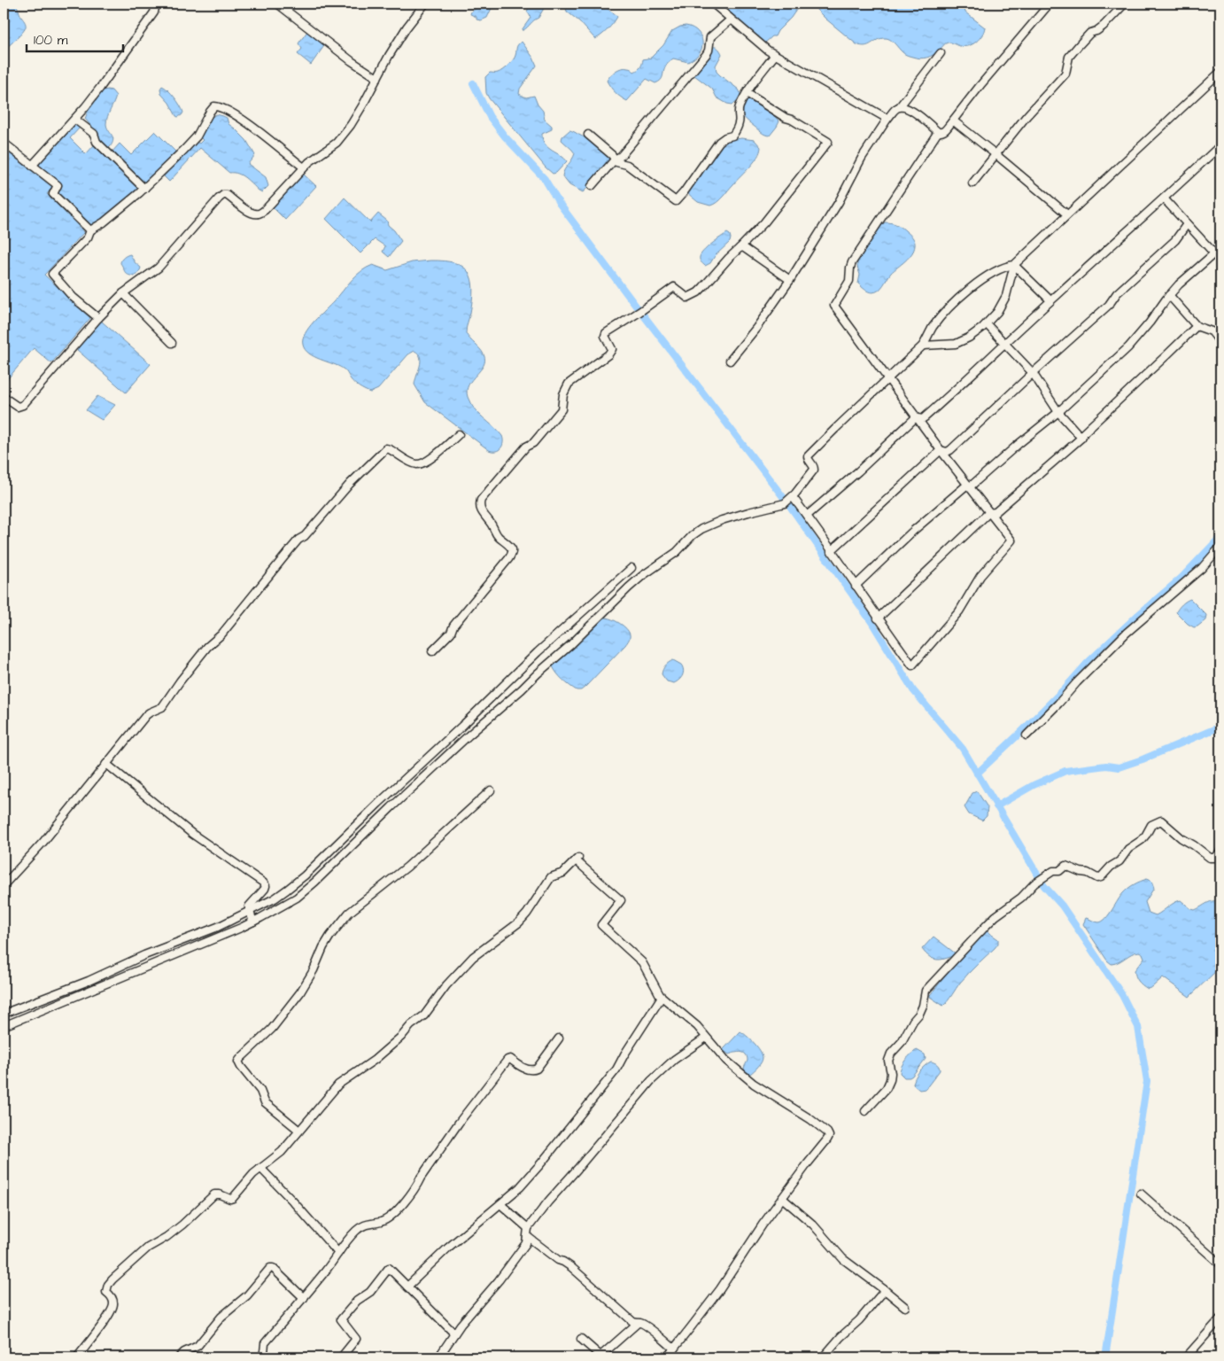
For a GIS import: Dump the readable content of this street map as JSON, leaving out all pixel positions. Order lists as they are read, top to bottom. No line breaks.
{"scale_bar":"100 m"}
